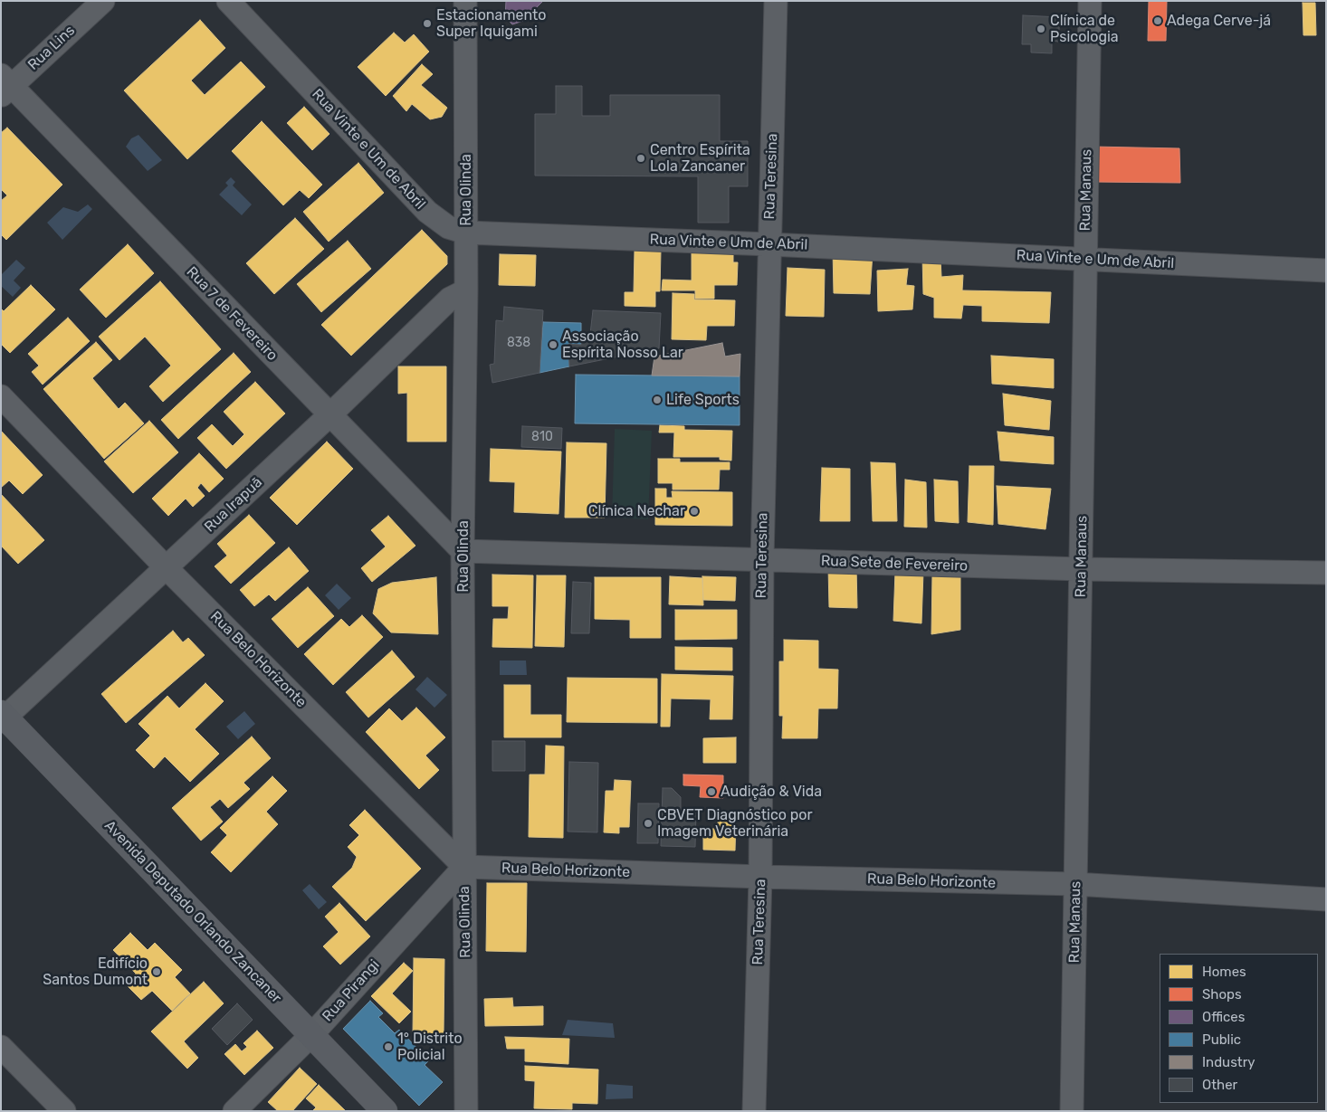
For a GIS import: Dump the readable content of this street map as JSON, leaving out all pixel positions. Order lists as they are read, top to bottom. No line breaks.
{"streets":{"street":["Rua Lins","Rua Vinte e Um de Abril","Rua Teresina","Rua Olinda","Rua Manaus","Rua 7 de Fevereiro","Rua Irapuã","Rua Sete de Fevereiro","Rua Belo Horizonte","Avenida Deputado Orlando Zancaner","Rua Pirangi"]},"crossings":[["Rua Lins","Rua 7 de Fevereiro"],["Rua Vinte e Um de Abril","Rua Teresina"],["Rua Vinte e Um de Abril","Rua Olinda"],["Rua Vinte e Um de Abril","Rua Manaus"],["Rua Teresina","Rua Sete de Fevereiro"],["Rua Teresina","Rua Belo Horizonte"],["Rua Olinda","Rua 7 de Fevereiro"],["Rua Olinda","Rua Irapuã"],["Rua Olinda","Rua Sete de Fevereiro"],["Rua Olinda","Rua Belo Horizonte"],["Rua Olinda","Rua Pirangi"],["Rua Manaus","Rua Sete de Fevereiro"],["Rua Manaus","Rua Belo Horizonte"],["Rua 7 de Fevereiro","Rua Irapuã"],["Rua 7 de Fevereiro","Rua Sete de Fevereiro"],["Rua Irapuã","Rua Belo Horizonte"],["Rua Irapuã","Avenida Deputado Orlando Zancaner"],["Rua Belo Horizonte","Rua Pirangi"],["Avenida Deputado Orlando Zancaner","Rua Pirangi"]],"places":["Adega Cerve-já","Estacionamento Super Iquigami","Clínica de Psicologia","Centro Espírita Lola Zancaner","Associação Espírita Nosso Lar","Life Sports","Clínica Nechar","Audição & Vida","CBVET Diagnóstico por Imagem Veterinária","Edifício Santos Dumont","1° Distrito Policial"],"house_numbers":["838","810"],"legend":["Homes","Shops","Offices","Public","Industry","Other"]}
